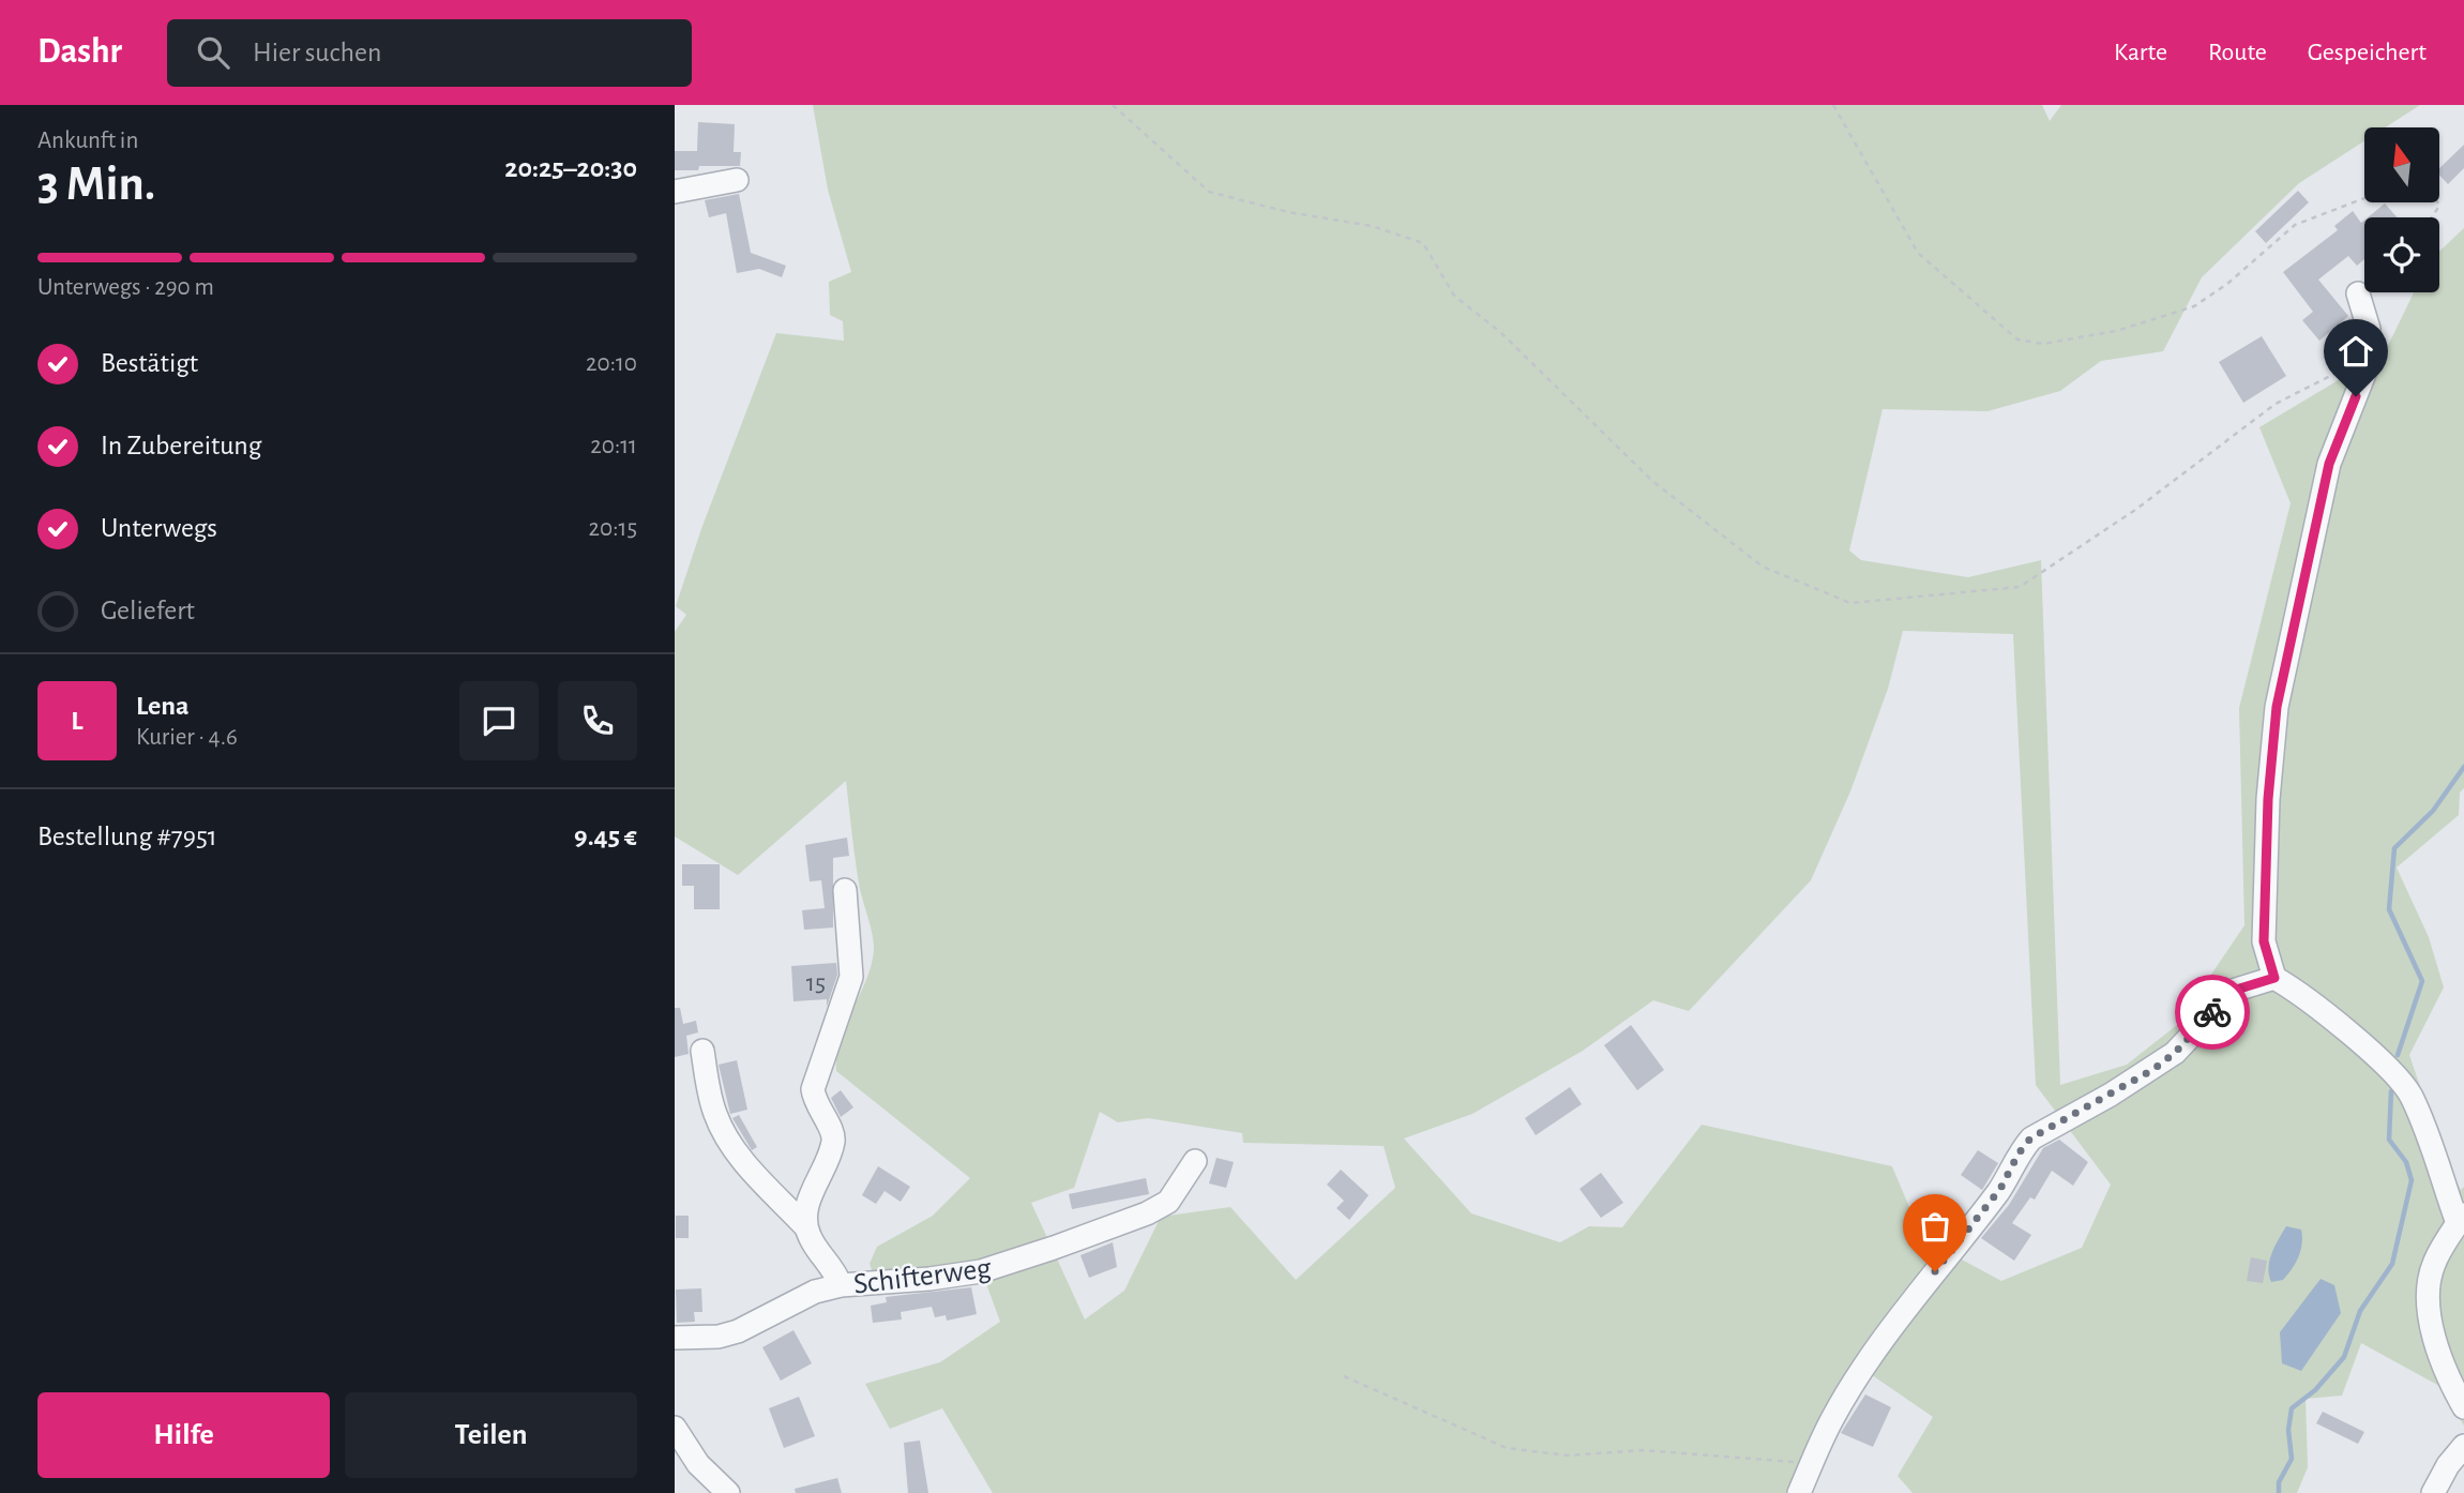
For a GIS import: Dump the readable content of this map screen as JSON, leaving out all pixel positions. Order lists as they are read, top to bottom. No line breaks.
{"streets":{"street":["Schifterweg"]},"house_numbers":["15"],"north":"top","page":{"header":"Dashr","search":"Hier suchen","nav":["Karte","Route","Gespeichert"],"heading":["3 Min.","Ankunft in","20:25–20:30"],"panel":["Lena","Kurier · 4.6","Bestellung #7951","9.45 €"],"bar":"Unterwegs · 290 m","list":[["Bestätigt","20:10"],["In Zubereitung","20:11"],["Unterwegs","20:15"],"Geliefert"],"round":"L","buttons":["Hilfe","Teilen"]}}
